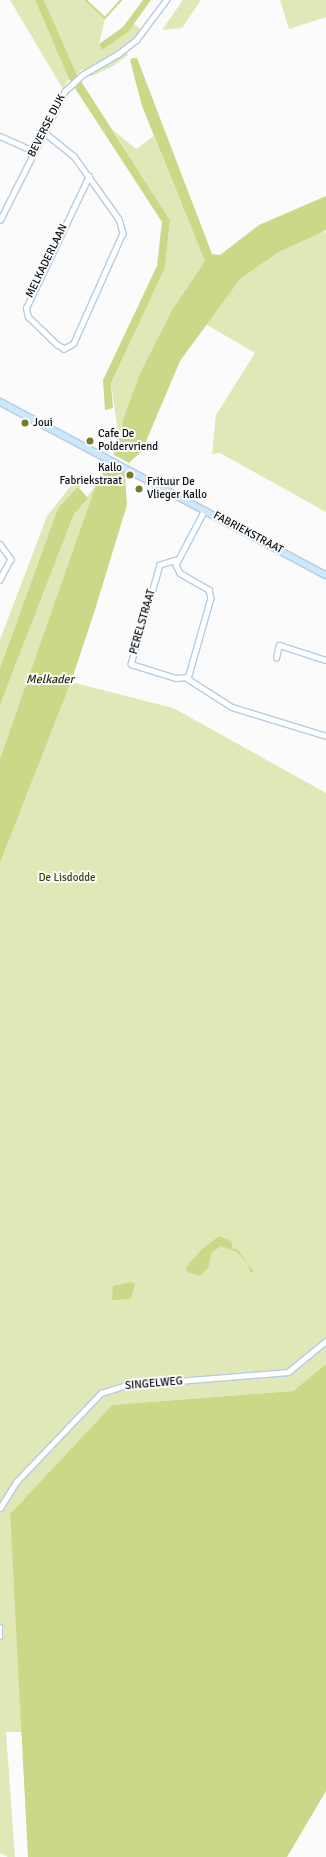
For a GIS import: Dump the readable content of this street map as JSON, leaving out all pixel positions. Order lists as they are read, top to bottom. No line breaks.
{"streets":{"main road":["FABRIEKSTRAAT"],"street":["BEVERSE DIJK","MELKADERLAAN","PERELSTRAAT","SINGELWEG"]},"crossings":[["BEVERSE DIJK","MELKADERLAAN"]],"water":["Melkader"],"parks":["De Lisdodde"],"places":["Joui","Cafe De Poldervriend","Kallo Fabriekstraat","Frituur De Vlieger Kallo"]}
